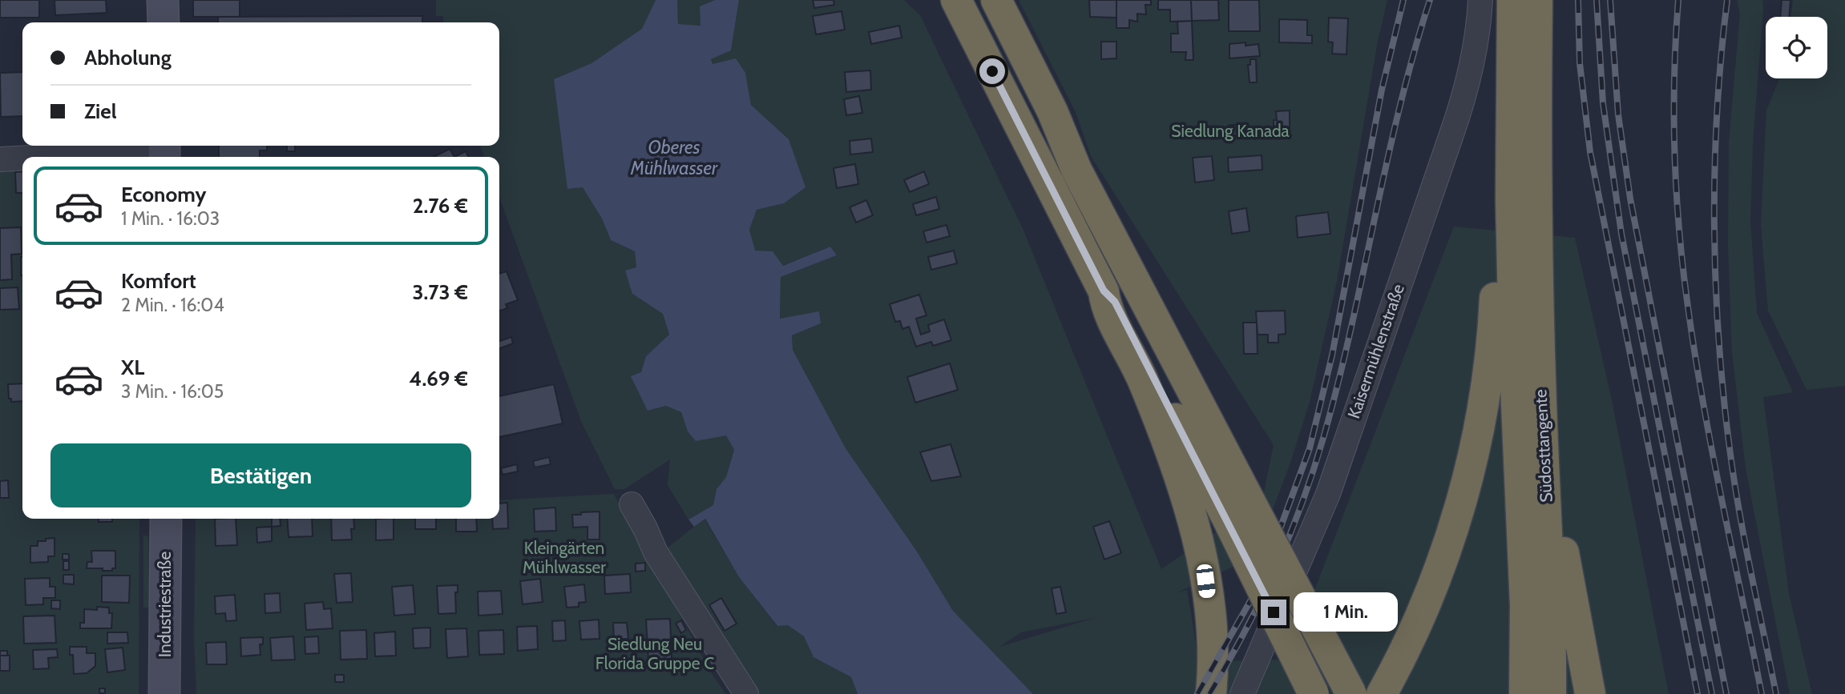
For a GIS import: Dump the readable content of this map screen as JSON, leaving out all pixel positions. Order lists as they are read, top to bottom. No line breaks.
{"streets":{"highway":["Südosttangente"],"street":["Kaisermühlenstraße","Industriestraße"]},"water":["Oberes Mühlwasser"],"parks":["Siedlung Kanada","Kleingärten Mühlwasser","Siedlung Neu Florida Gruppe C"],"page":{"banner":["Abholung","Ziel"],"list":[{"name":"Economy","note":"1 Min. · 16:03","value":"2.76 €"},{"name":"Komfort","note":"2 Min. · 16:04","value":"3.73 €"},{"name":"XL","note":"3 Min. · 16:05","value":"4.69 €"}],"buttons":"Bestätigen","bubble":"1 Min."}}
